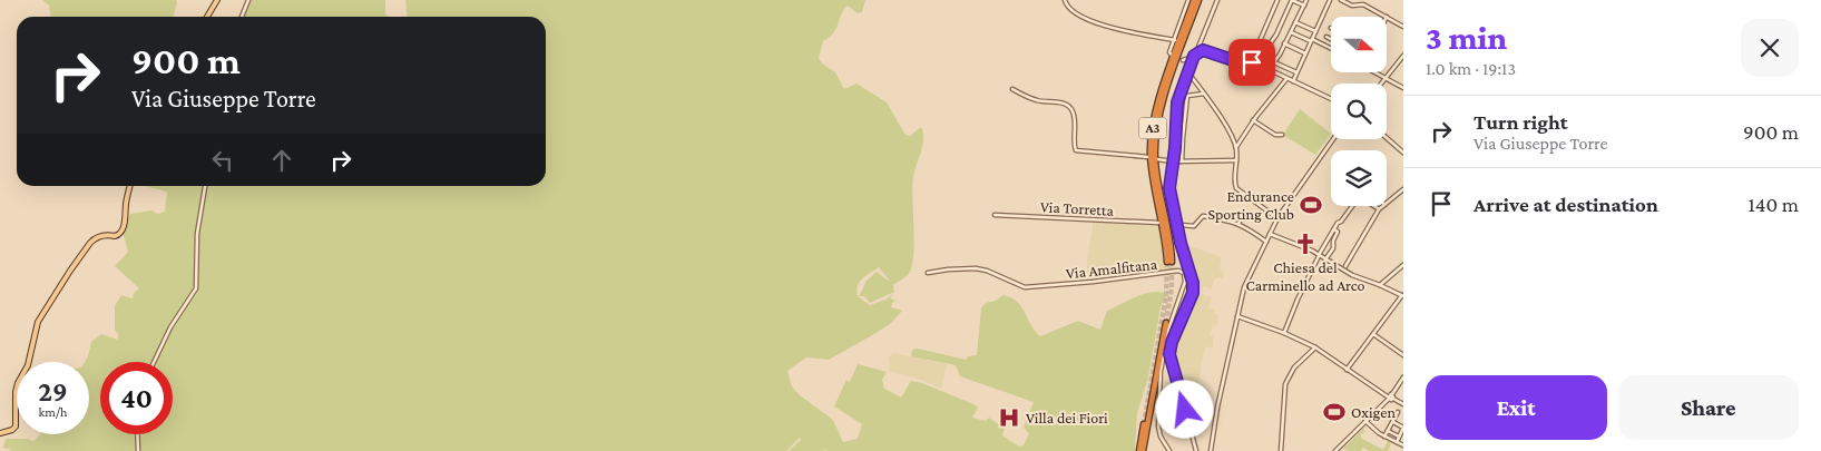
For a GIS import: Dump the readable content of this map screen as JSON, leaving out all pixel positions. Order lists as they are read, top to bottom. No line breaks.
{"streets":{"highway":["A3"],"street":["Via Torretta","Via Amalfitana"]},"places":{"sports":["Endurance Sporting Club","Oxigen"],"church":["Chiesa del Carminello ad Arco"],"hospital":["Villa dei Fiori"]},"north":"right","page":{"heading":["3 min","1.0 km · 19:13"],"turn":["900 m","Via Giuseppe Torre"],"list":[{"name":"Turn right","note":"Via Giuseppe Torre","value":"900 m"},{"name":"Arrive at destination","value":"140 m"}],"speed":"29 km/h","limit":"40","buttons":["Exit","Share"]}}
